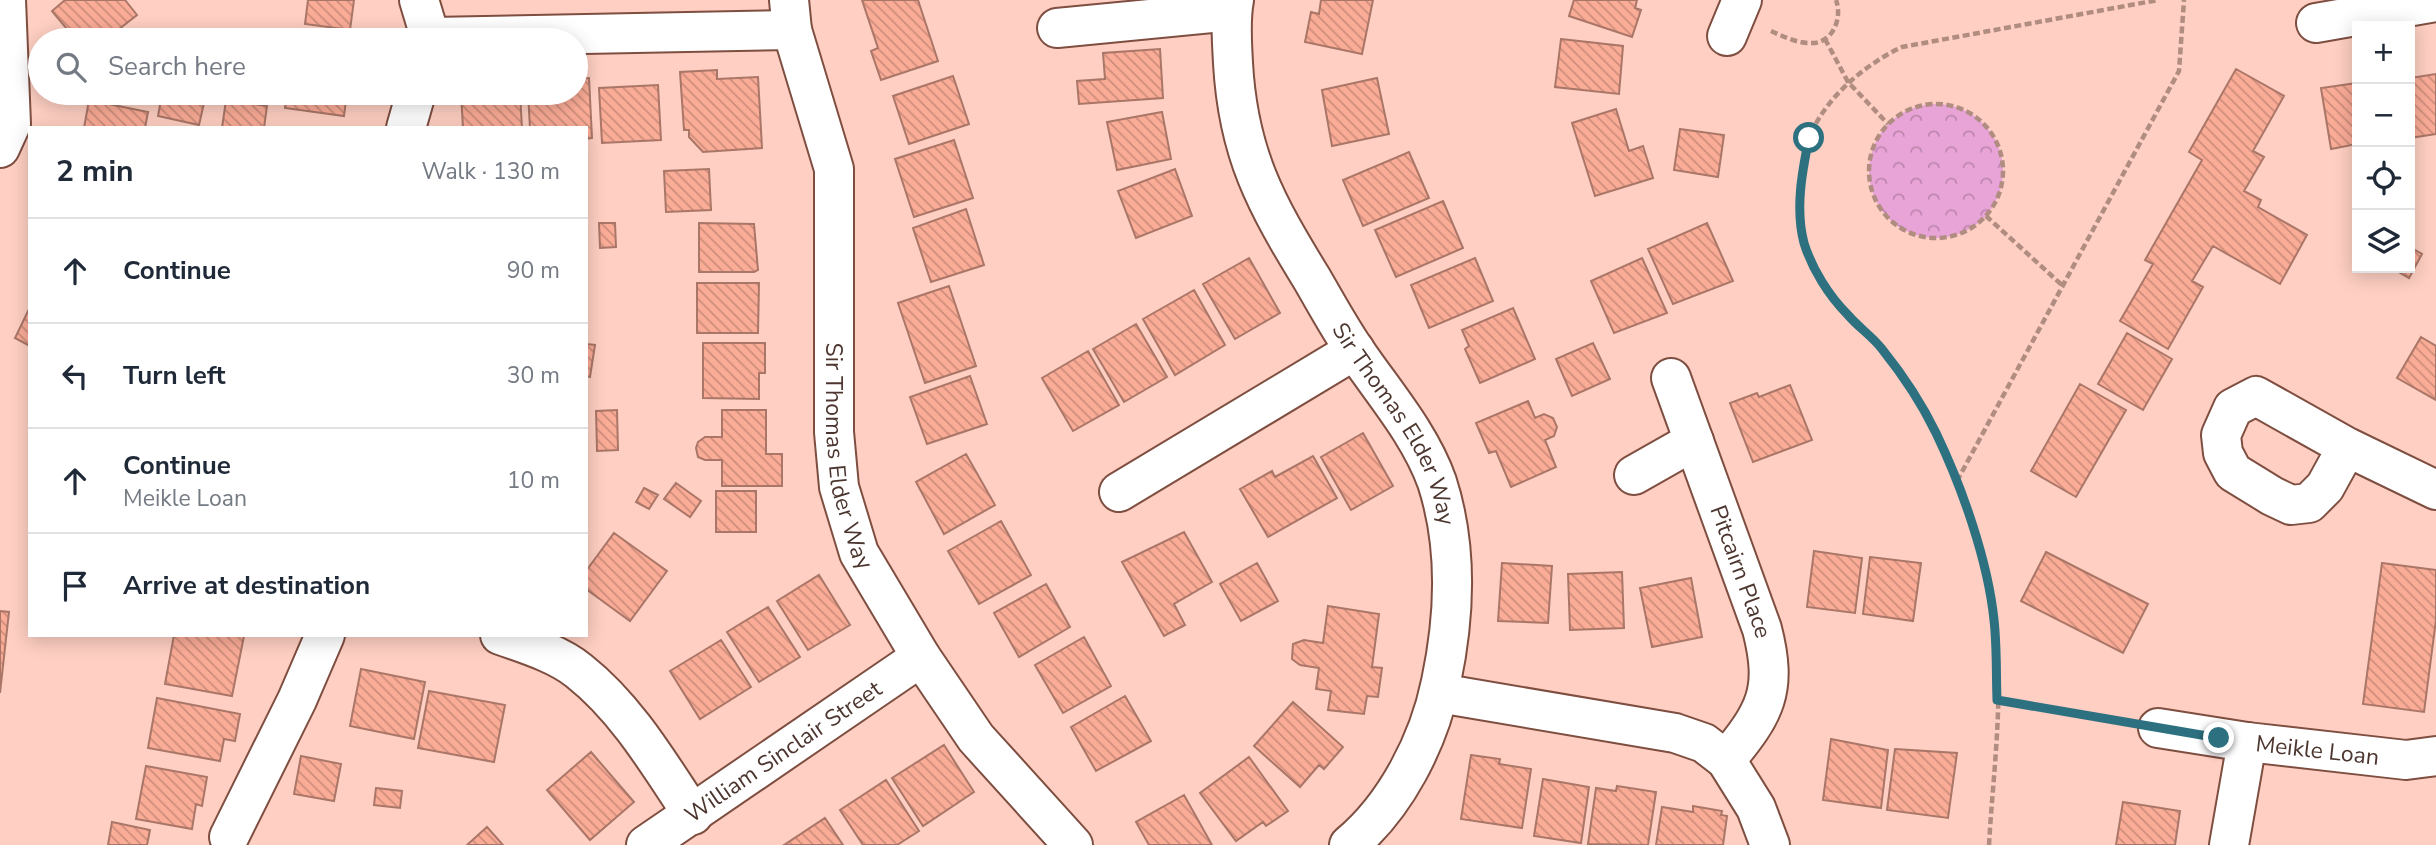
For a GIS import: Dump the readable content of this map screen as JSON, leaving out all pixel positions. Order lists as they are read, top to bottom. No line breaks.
{"streets":{"street":["Sir Thomas Elder Way","Pitcairn Place","Meikle Loan","William Sinclair Street"]},"crossings":[["Sir Thomas Elder Way","William Sinclair Street"]],"page":{"map_buttons":["+","−"],"search":"Search here","heading":["2 min","Walk · 130 m"],"list":[["Continue","90 m"],["Turn left","30 m"],["Continue","Meikle Loan","10 m"],"Arrive at destination"]}}
